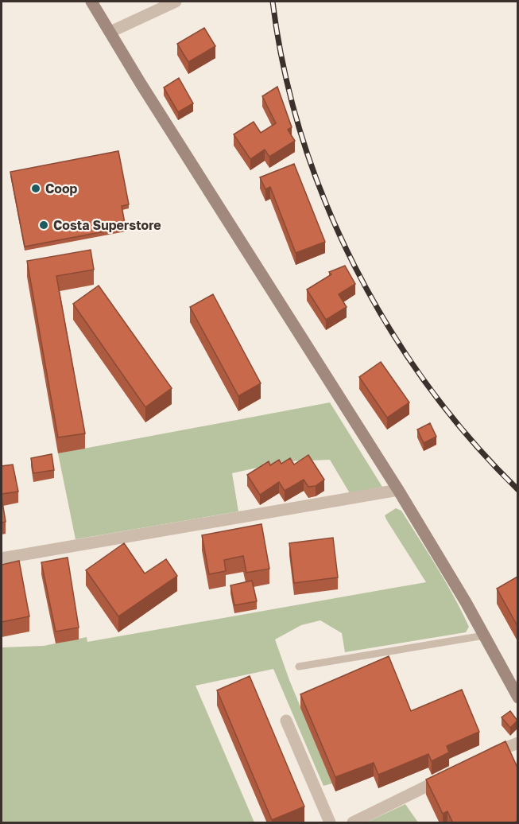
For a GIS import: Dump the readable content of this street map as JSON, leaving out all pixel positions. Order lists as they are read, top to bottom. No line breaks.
{"places":["Coop","Costa Superstore"]}
